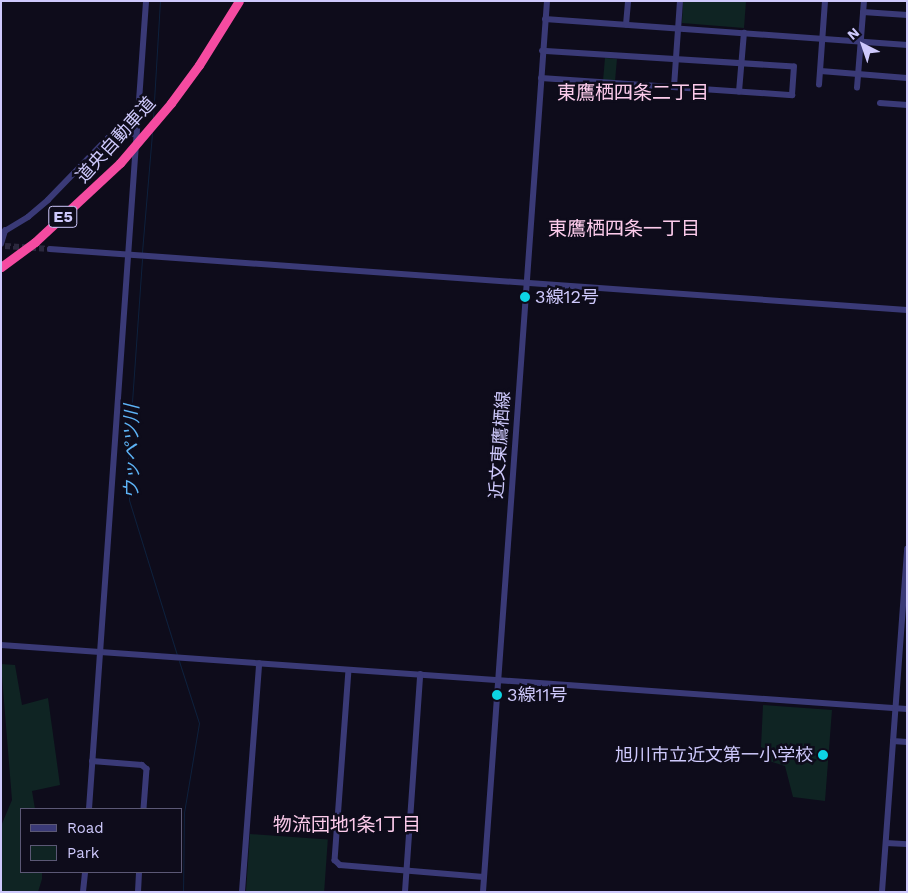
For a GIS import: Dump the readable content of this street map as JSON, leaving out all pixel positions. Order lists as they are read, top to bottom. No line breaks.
{"streets":{"highway":["道央自動車道","E5"],"street":["近文東鷹栖線"]},"districts":["東鷹栖四条二丁目","東鷹栖四条一丁目","物流団地1条1丁目"],"water":["ウッペツ川"],"places":["3線12号","3線11号","旭川市立近文第一小学校"],"legend":["Road","Park"],"north":"top left"}
